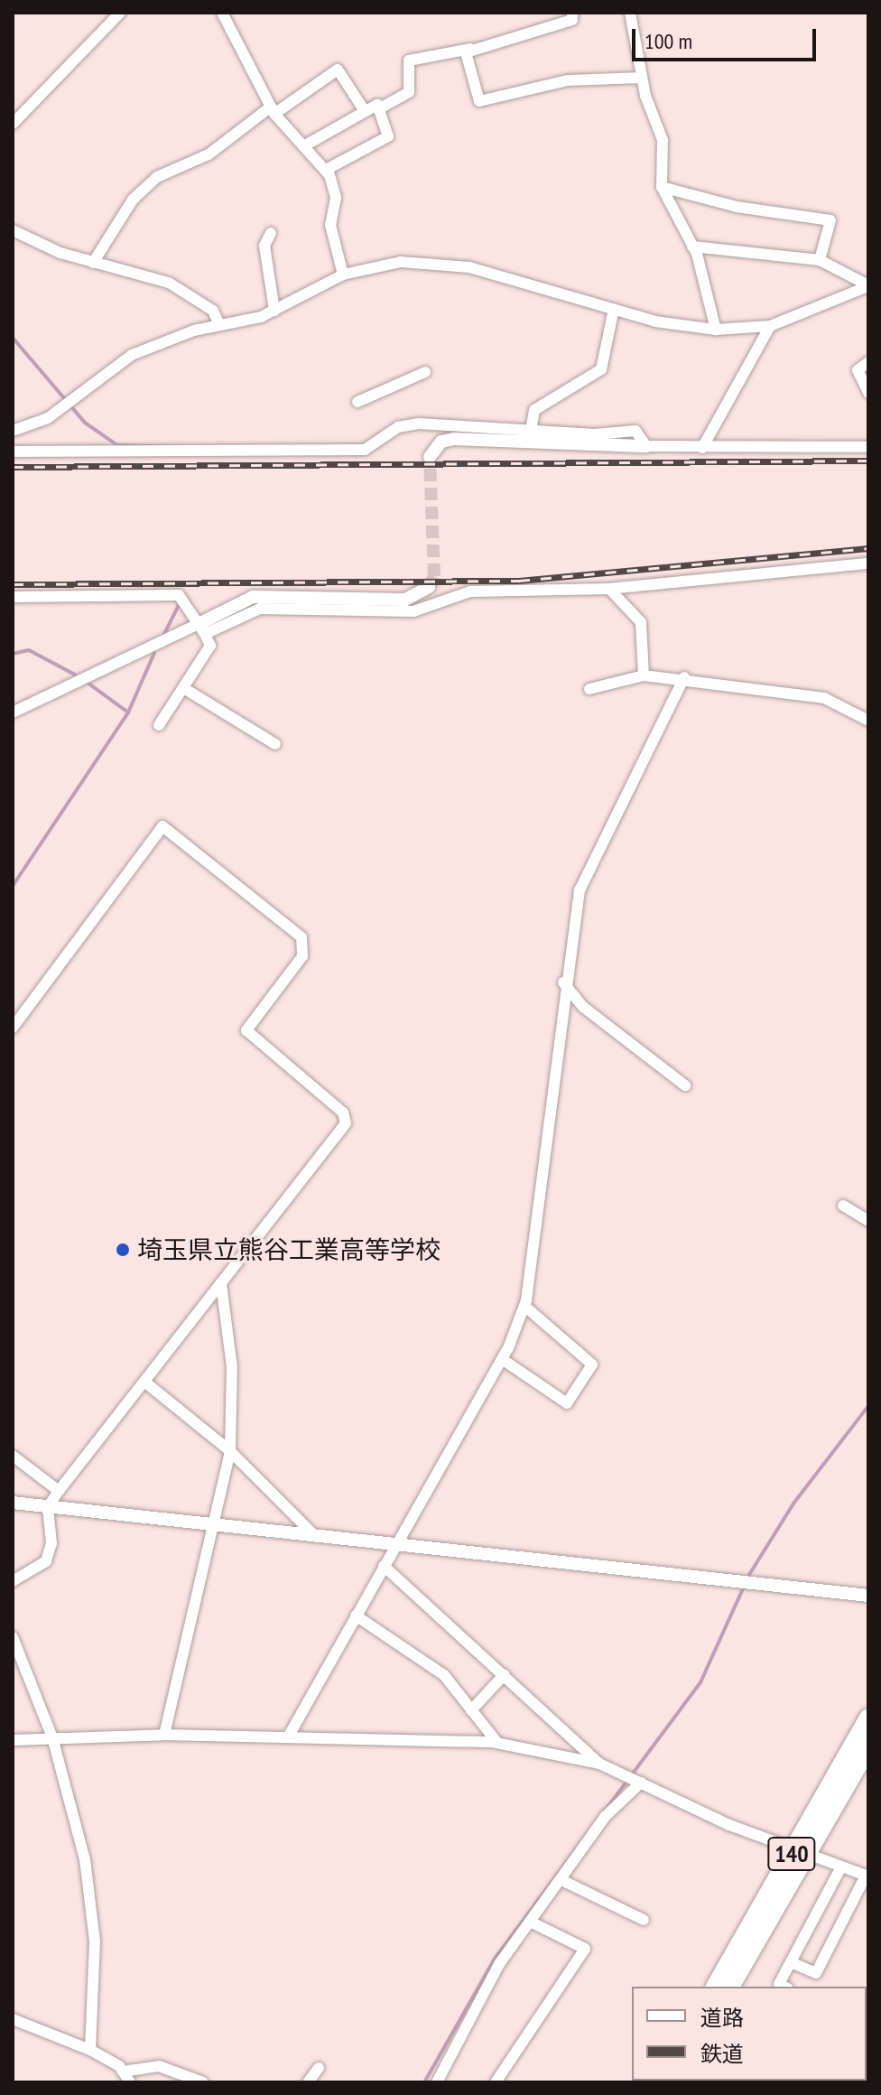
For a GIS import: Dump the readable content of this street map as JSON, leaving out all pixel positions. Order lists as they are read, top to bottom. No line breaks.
{"streets":{"highway":["140"]},"places":["埼玉県立熊谷工業高等学校"],"legend":["道路","鉄道"],"scale_bar":"100 m"}
